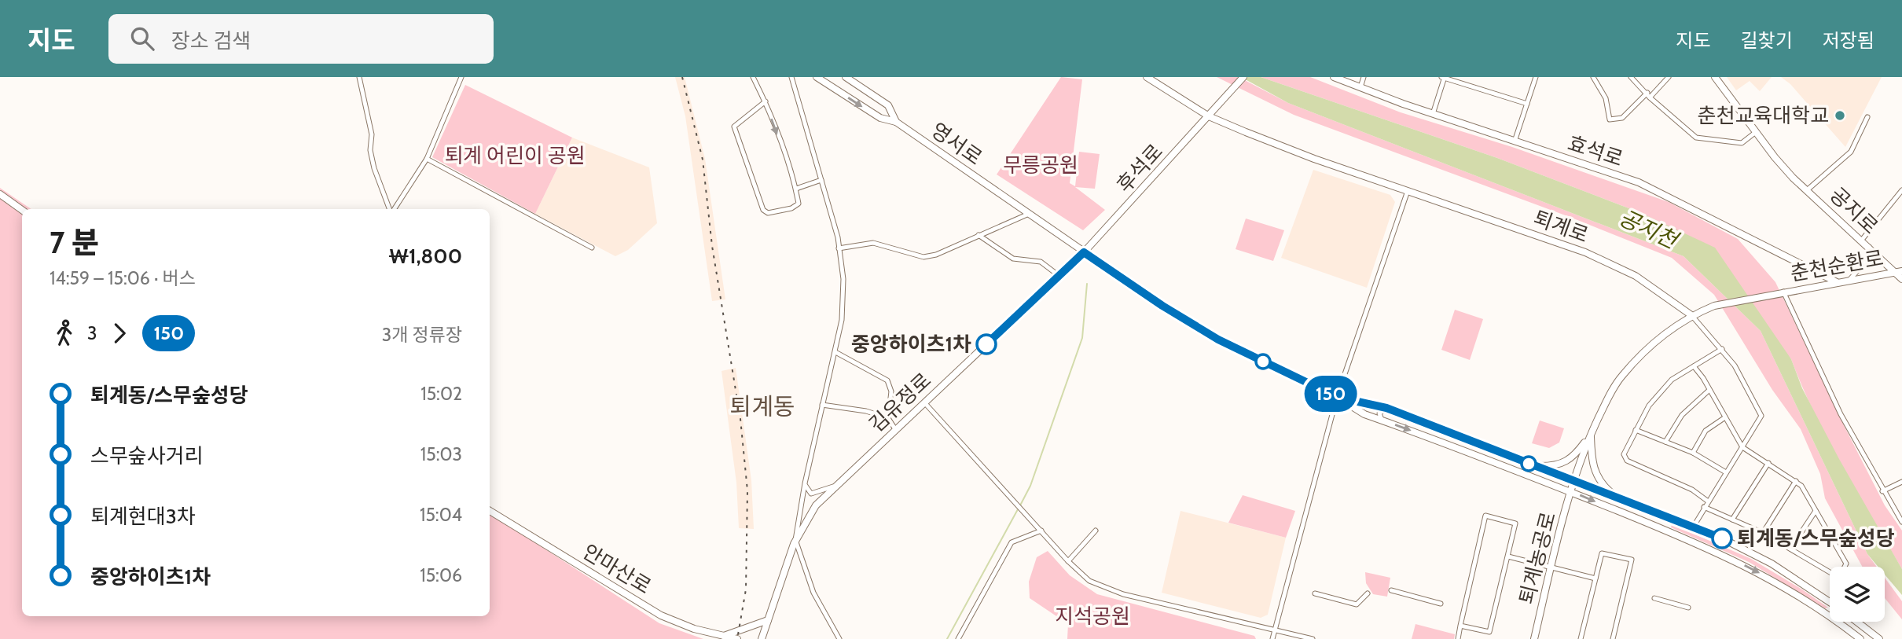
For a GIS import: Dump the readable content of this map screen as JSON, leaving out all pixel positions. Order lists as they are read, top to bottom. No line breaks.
{"streets":{"street":["영서로","효석로","후석로","공지로","퇴계로","춘천순환로","김유정로","퇴계농공로","안마산로"]},"crossings":[["영서로","후석로"],["영서로","김유정로"],["영서로","퇴계농공로"],["효석로","춘천순환로"],["후석로","퇴계로"],["후석로","김유정로"],["공지로","춘천순환로"],["퇴계로","춘천순환로"]],"districts":["퇴계동"],"water":["공지천"],"parks":["퇴계 어린이 공원","무릉공원","지석공원"],"places":["춘천교육대학교","중앙하이츠1차","퇴계동/스무숲성당"],"lines":["bus line 150"],"page":{"header":"지도","search":"장소 검색","nav":["지도","길찾기","저장됨"],"on_map":"150","heading":["7 분","14:59 – 15:06 · 버스","₩1,800"],"legs":["3","150","3개 정류장"],"list":[{"name":"퇴계동/스무숲성당","value":"15:02"},{"name":"스무숲사거리","value":"15:03"},{"name":"퇴계현대3차","value":"15:04"},{"name":"중앙하이츠1차","value":"15:06"}]}}
